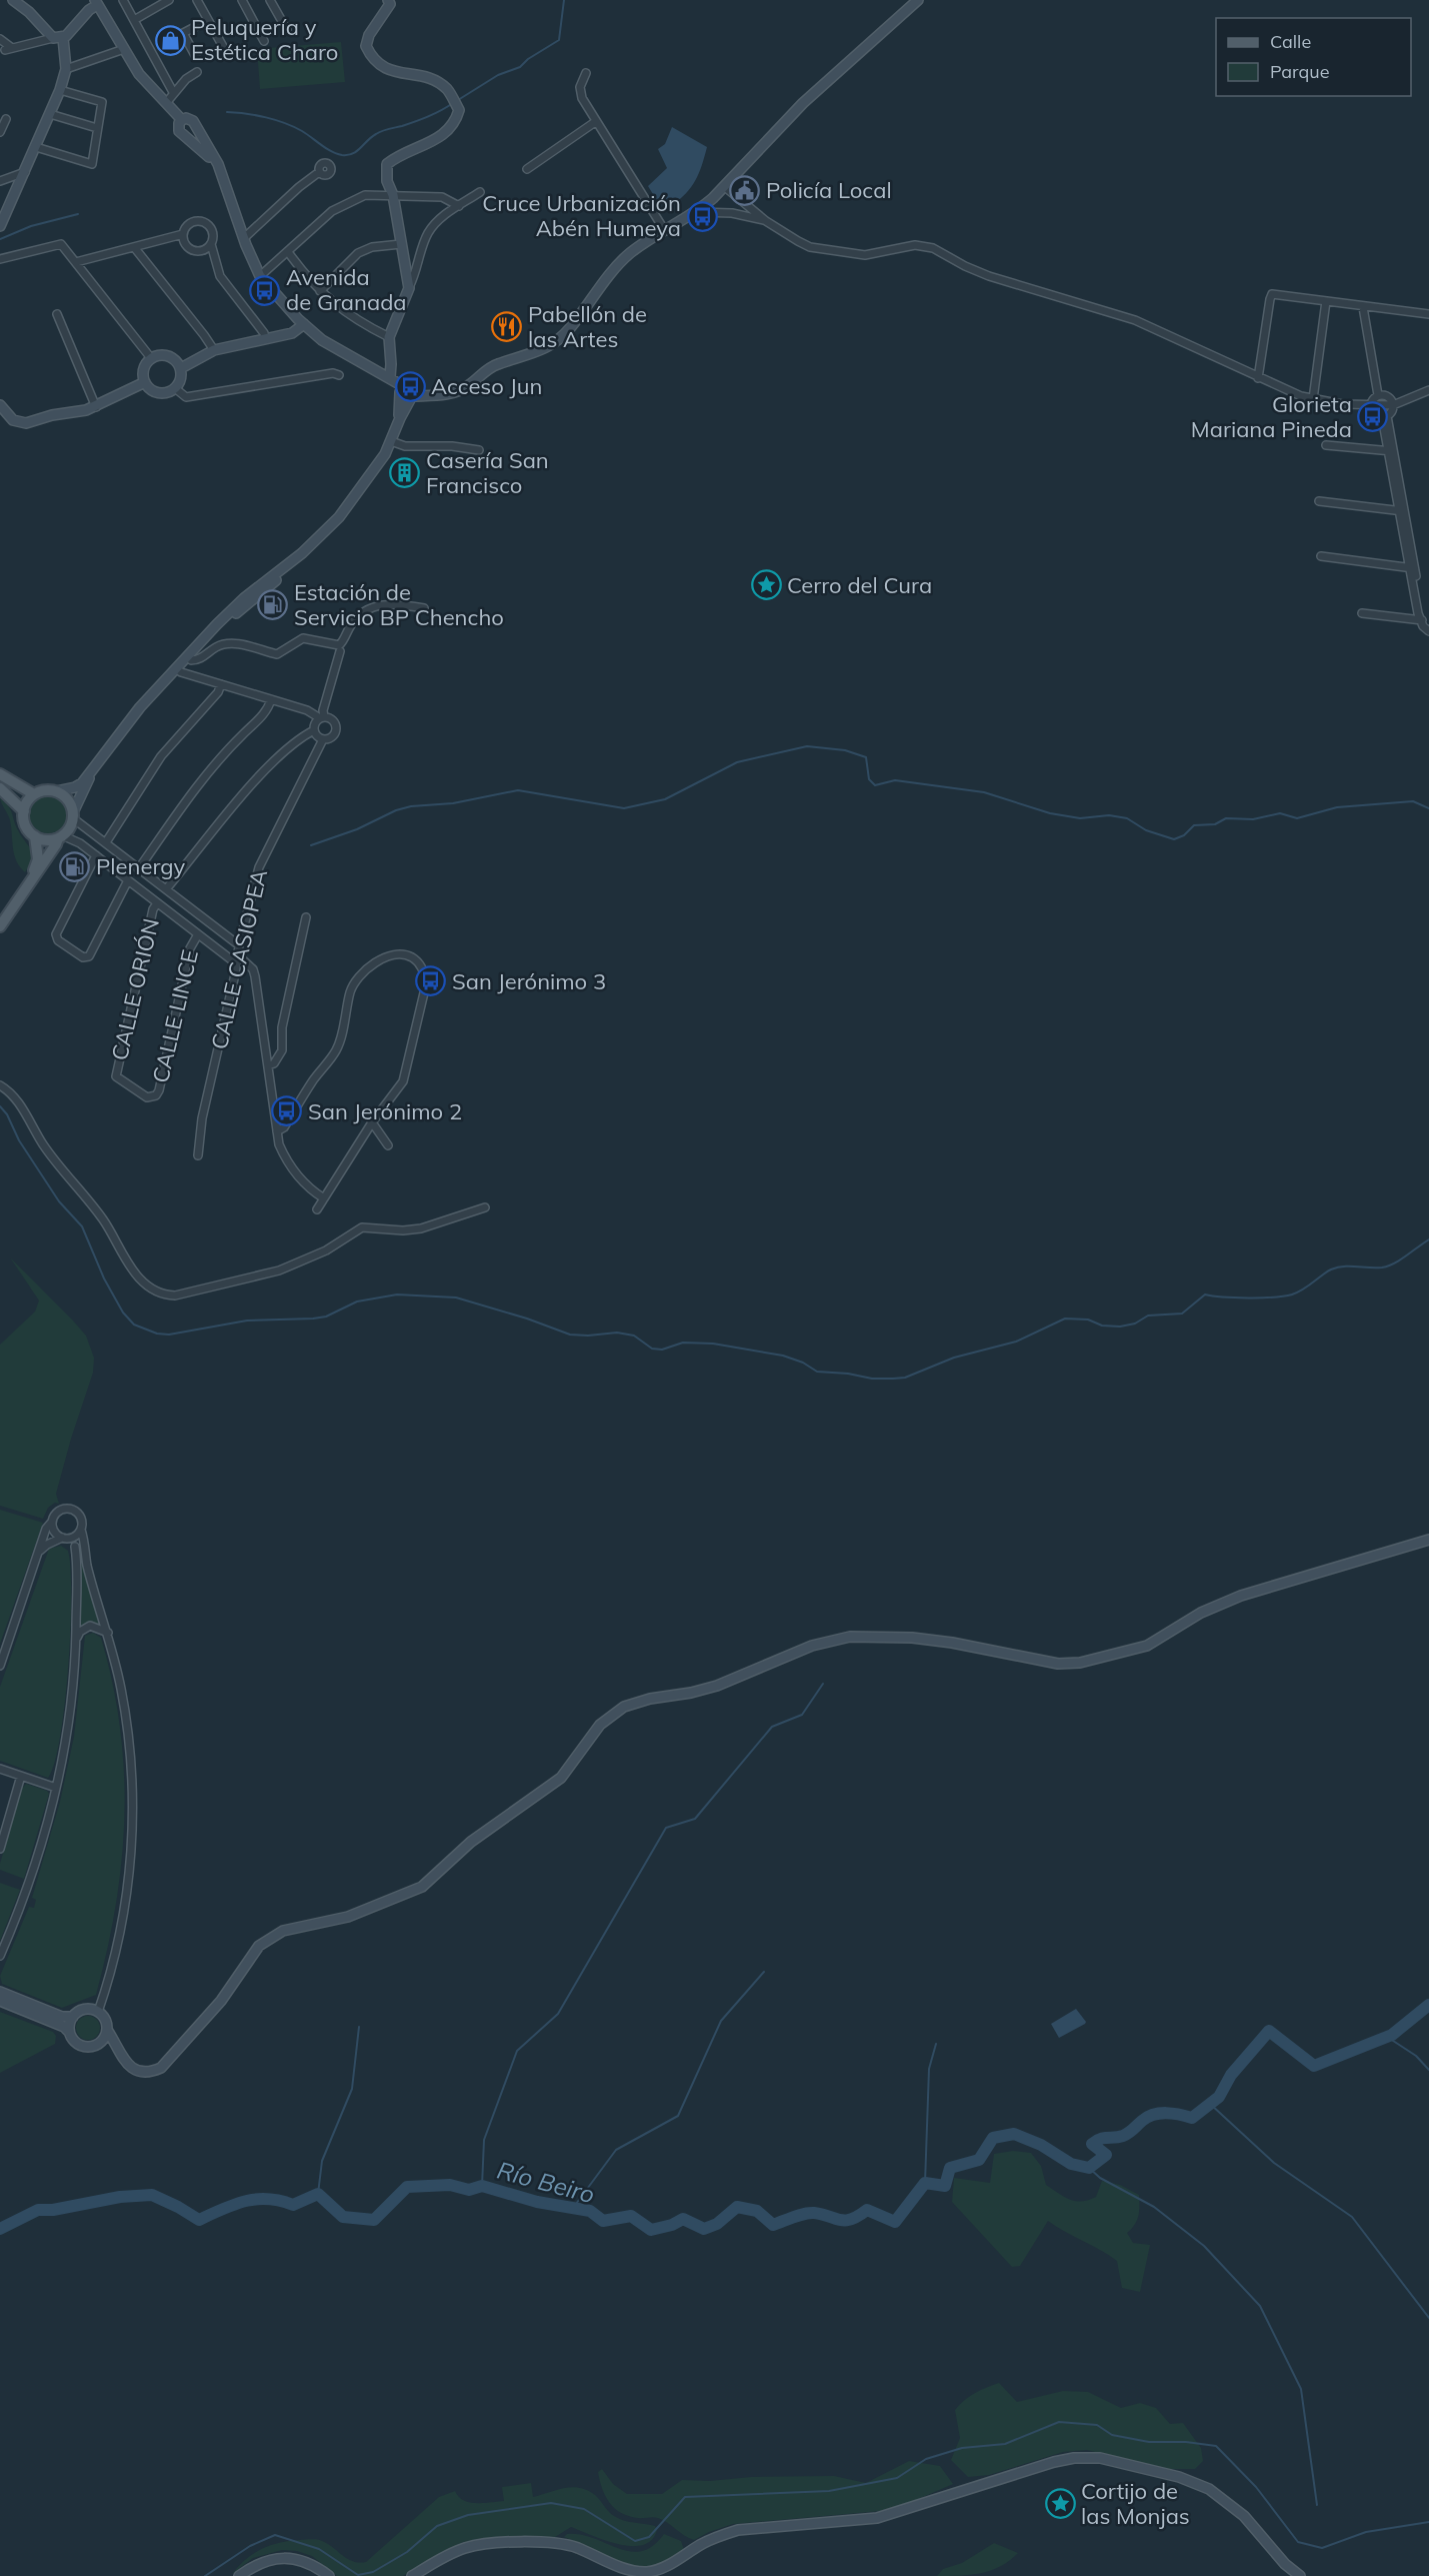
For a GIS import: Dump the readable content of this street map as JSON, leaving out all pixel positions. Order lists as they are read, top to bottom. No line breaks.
{"streets":{"street":["CALLE CASIOPEA","CALLE ORIÓN","CALLE LINCE"]},"crossings":[["CALLE ORIÓN","CALLE LINCE"]],"water":["Río Beiro"],"places":{"shop":["Peluquería y Estética Charo"],"public building":["Policía Local"],"bus stop":["Cruce Urbanización Abén Humeya","Avenida de Granada","Acceso Jun","Glorieta Mariana Pineda","San Jerónimo 3","San Jerónimo 2"],"restaurant":["Pabellón de las Artes"],"building":["Casería San Francisco"],"place":["Cerro del Cura","Cortijo de las Monjas"],"fuel station":["Estación de Servicio BP Chencho","Plenergy"]},"legend":["Calle","Parque"]}
